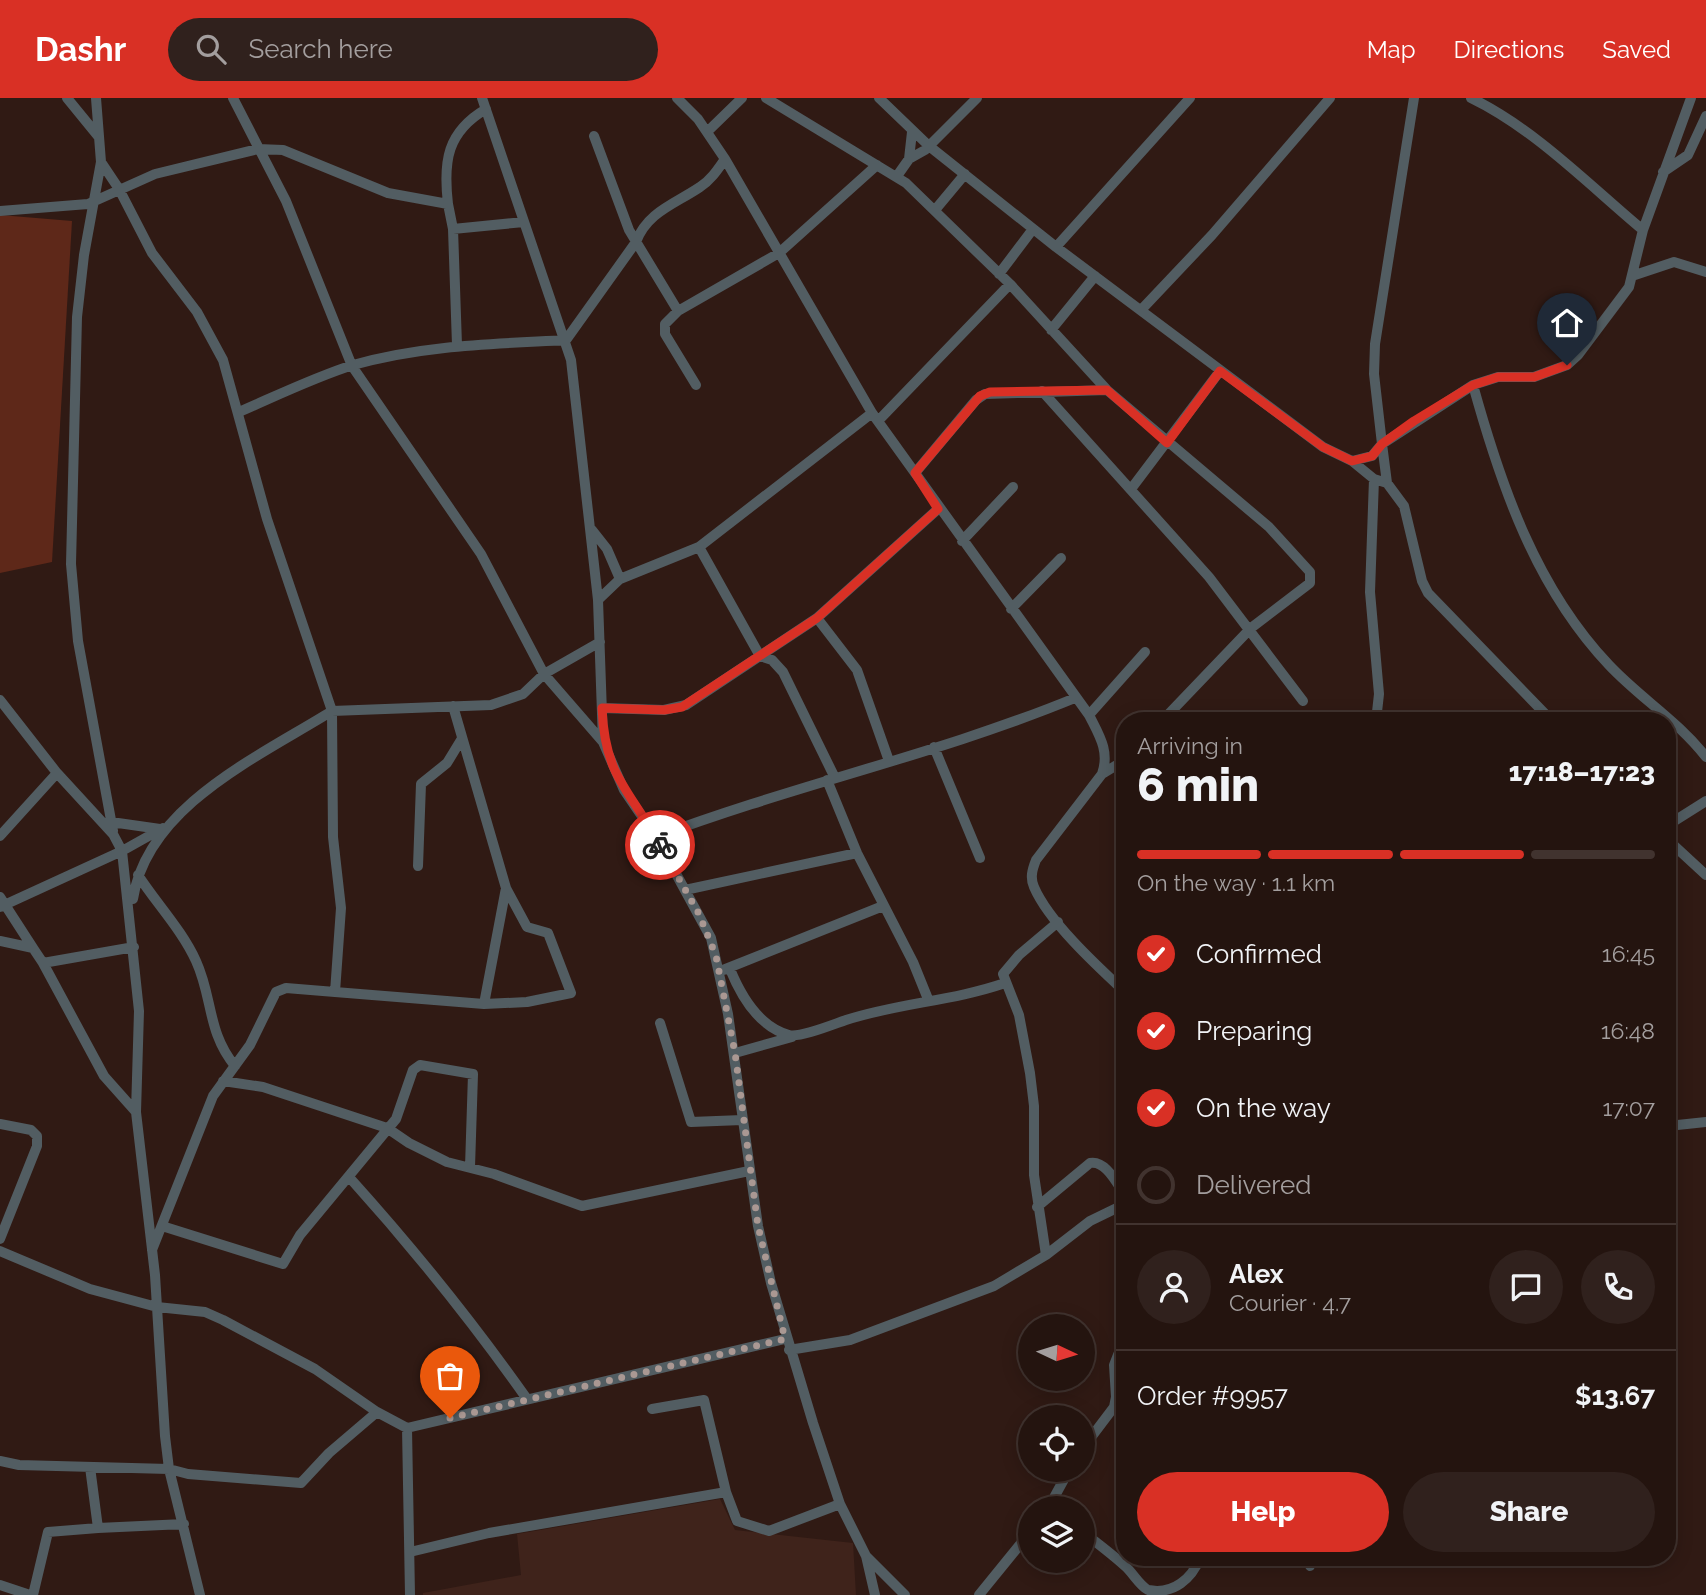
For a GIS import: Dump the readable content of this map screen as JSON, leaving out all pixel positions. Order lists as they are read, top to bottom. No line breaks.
{"north":"right","page":{"header":"Dashr","search":"Search here","nav":["Map","Directions","Saved"],"heading":["6 min","Arriving in","17:18–17:23"],"panel":["Alex","Courier · 4.7","Order #9957","$13.67"],"bar":"On the way · 1.1 km","list":[["Confirmed","16:45"],["Preparing","16:48"],["On the way","17:07"],"Delivered"],"buttons":["Help","Share"]}}
